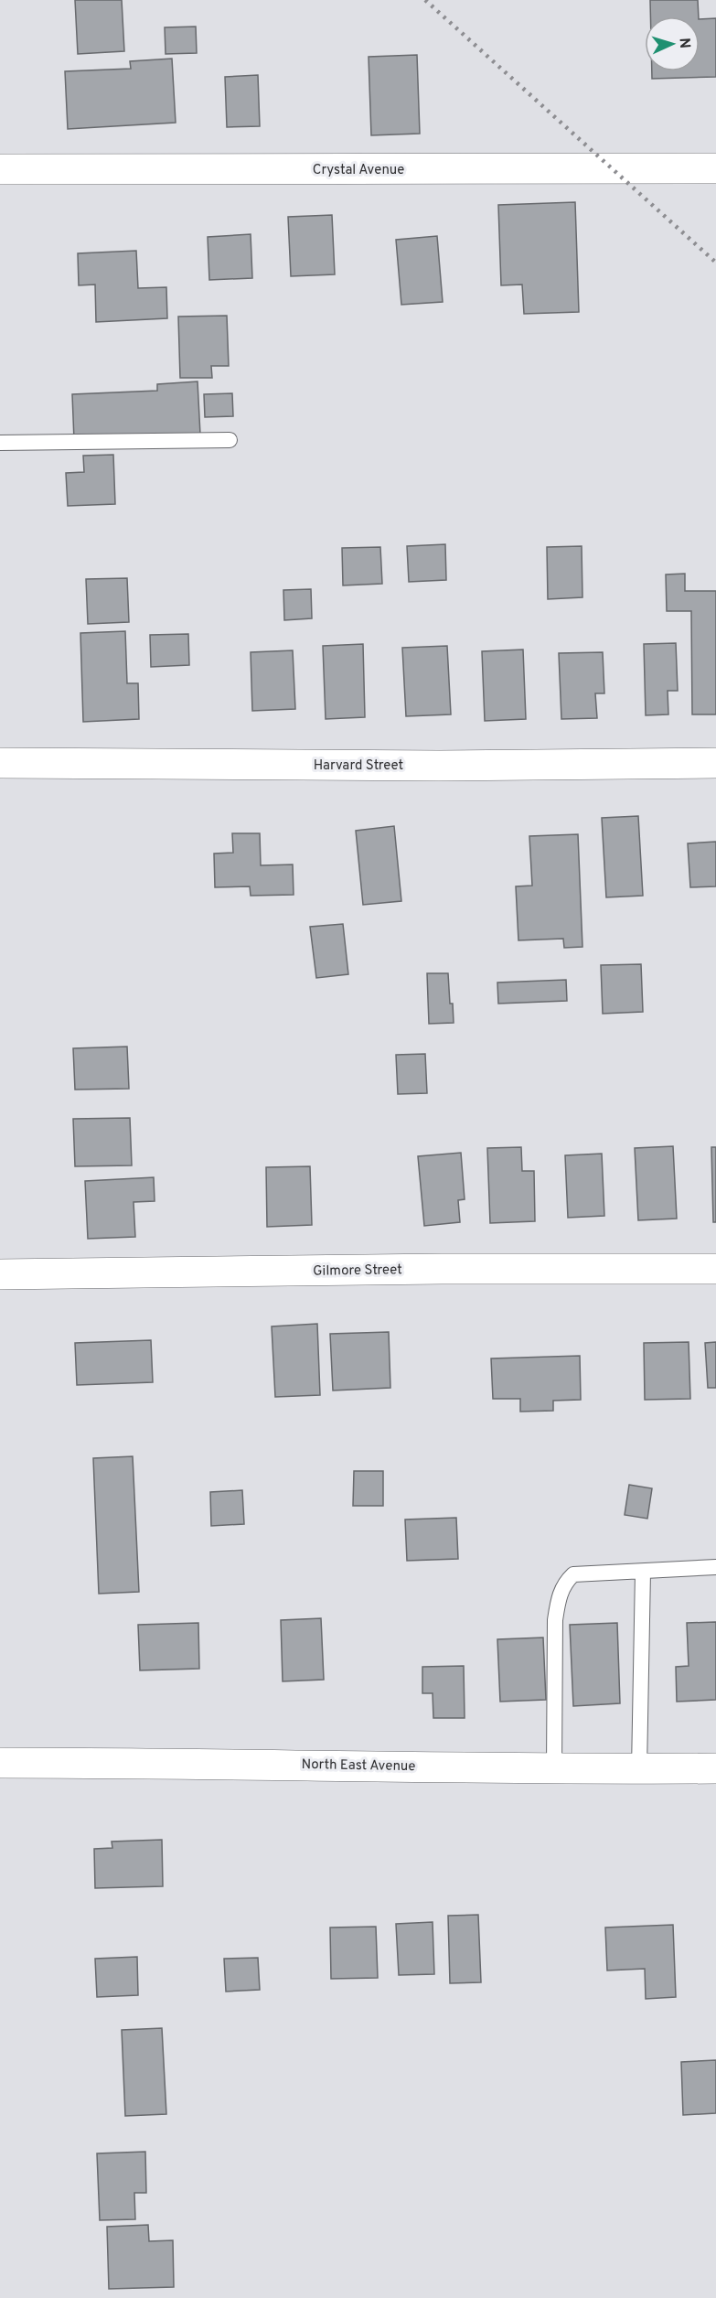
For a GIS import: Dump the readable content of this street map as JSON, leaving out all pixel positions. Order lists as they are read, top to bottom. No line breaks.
{"streets":{"street":["Crystal Avenue","Harvard Street","Gilmore Street","North East Avenue"]},"north":"right"}
